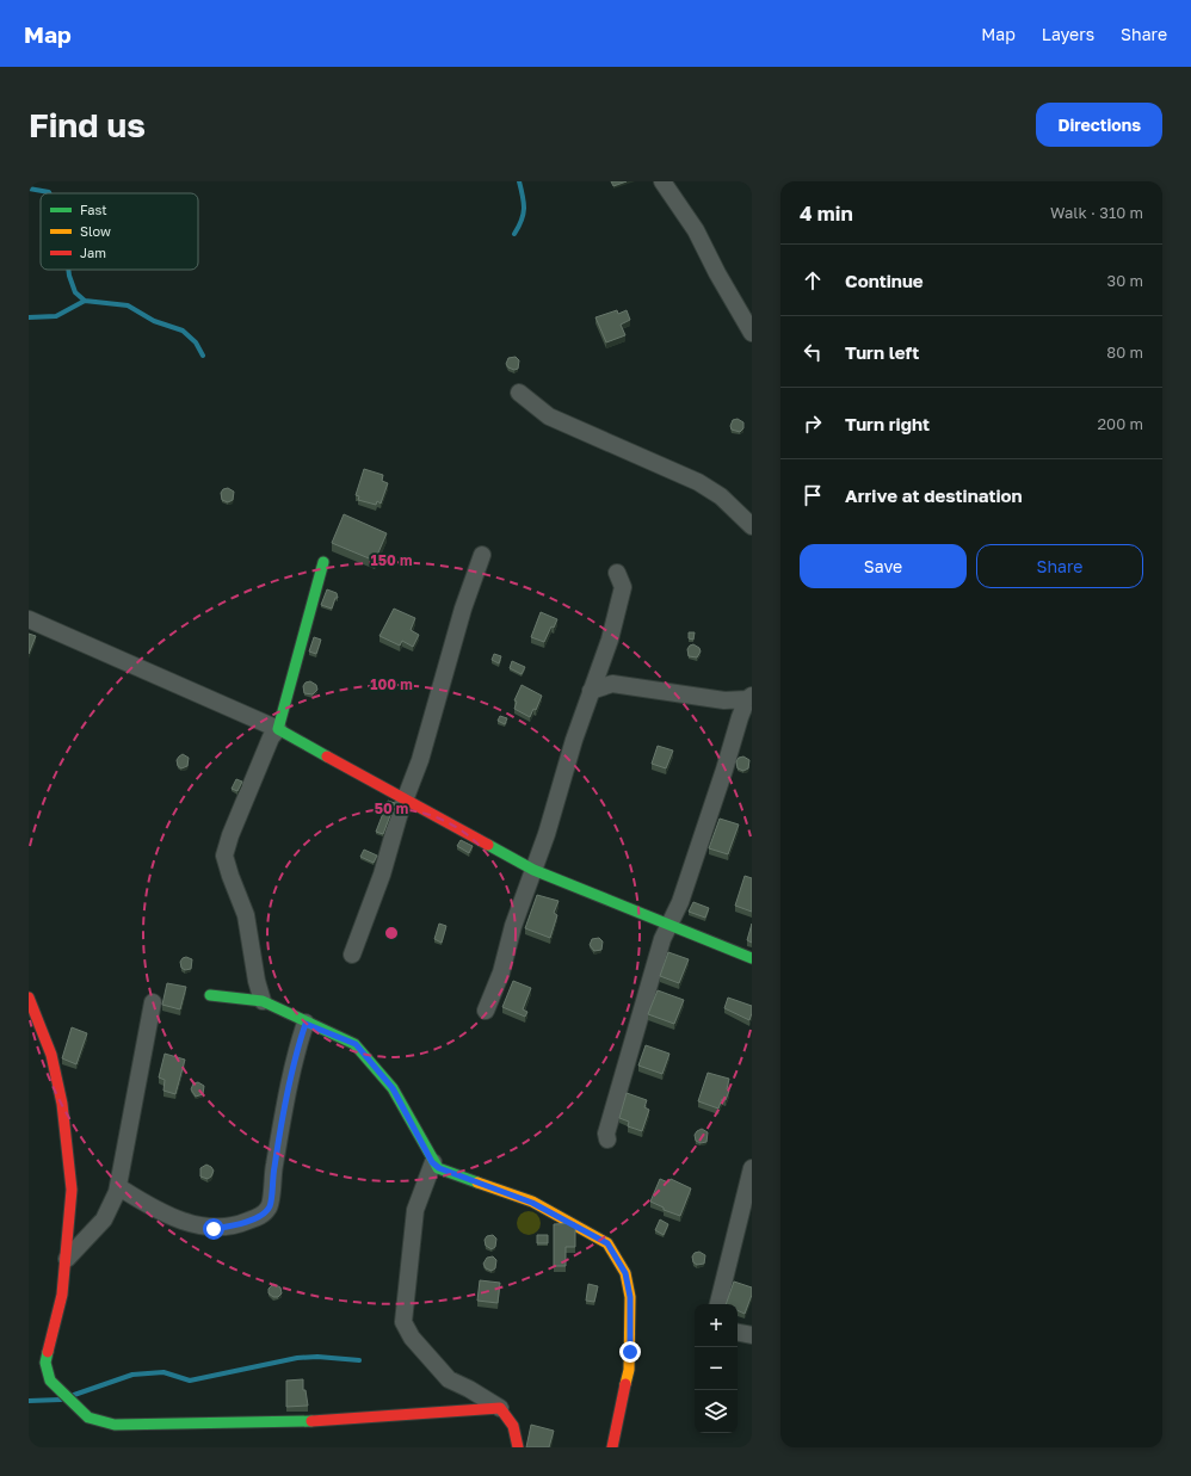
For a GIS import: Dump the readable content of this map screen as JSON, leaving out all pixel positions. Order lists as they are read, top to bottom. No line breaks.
{"legend":["Fast","Slow","Jam"],"page":{"header":"Map","nav":["Map","Layers","Share"],"buttons":["Directions",["Save","Share"]],"title":"Find us","heading":["4 min","Walk · 310 m"],"list":[["Continue","30 m"],["Turn left","80 m"],["Turn right","200 m"],"Arrive at destination"],"map_buttons":["+","−"]},"rings":["150 m","100 m","50 m"]}
